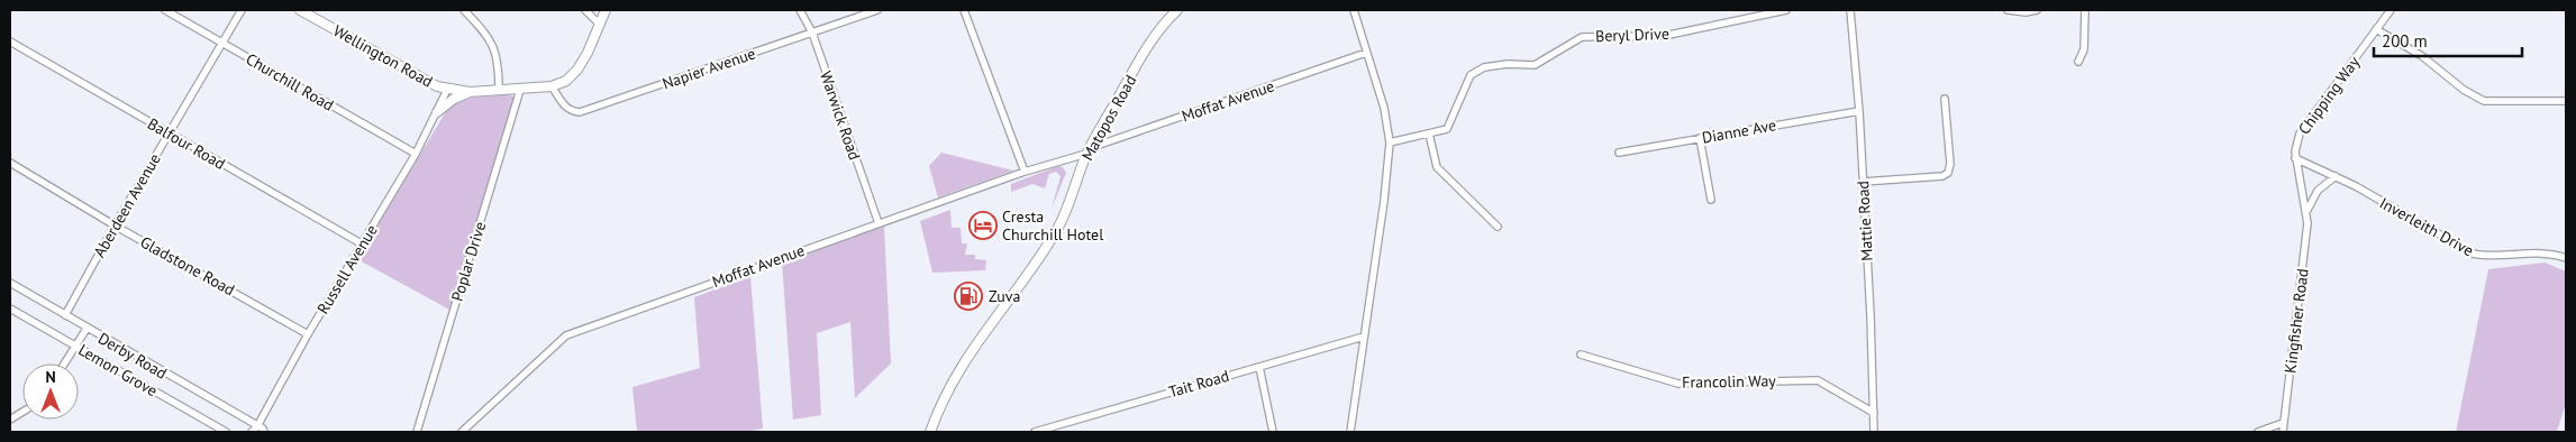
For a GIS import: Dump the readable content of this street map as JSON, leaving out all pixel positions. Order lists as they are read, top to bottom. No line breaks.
{"streets":{"main road":["Wellington Road","Matopos Road"],"street":["Beryl Drive","Napier Avenue","Churchill Road","Chipping Way","Moffat Avenue","Warwick Road","Dianne Ave","Balfour Road","Aberdeen Avenue","Mattie Road","Inverleith Drive","Poplar Drive","Gladstone Road","Russell Avenue","Kingfisher Road","Derby Road","Lemon Grove","Francolin Way","Tait Road"]},"crossings":[["Wellington Road","Napier Avenue"],["Wellington Road","Poplar Drive"],["Wellington Road","Russell Avenue"],["Napier Avenue","Warwick Road"],["Churchill Road","Aberdeen Avenue"],["Churchill Road","Russell Avenue"],["Chipping Way","Inverleith Drive"],["Chipping Way","Kingfisher Road"],["Moffat Avenue","Warwick Road"],["Moffat Avenue","Matopos Road"],["Dianne Ave","Mattie Road"],["Balfour Road","Aberdeen Avenue"],["Balfour Road","Russell Avenue"],["Aberdeen Avenue","Gladstone Road"],["Aberdeen Avenue","Derby Road"],["Mattie Road","Francolin Way"],["Inverleith Drive","Kingfisher Road"],["Gladstone Road","Russell Avenue"],["Russell Avenue","Derby Road"]],"places":{"hotel":["Cresta Churchill Hotel"],"fuel station":["Zuva"]},"scale_bar":"200 m","north":"top"}
